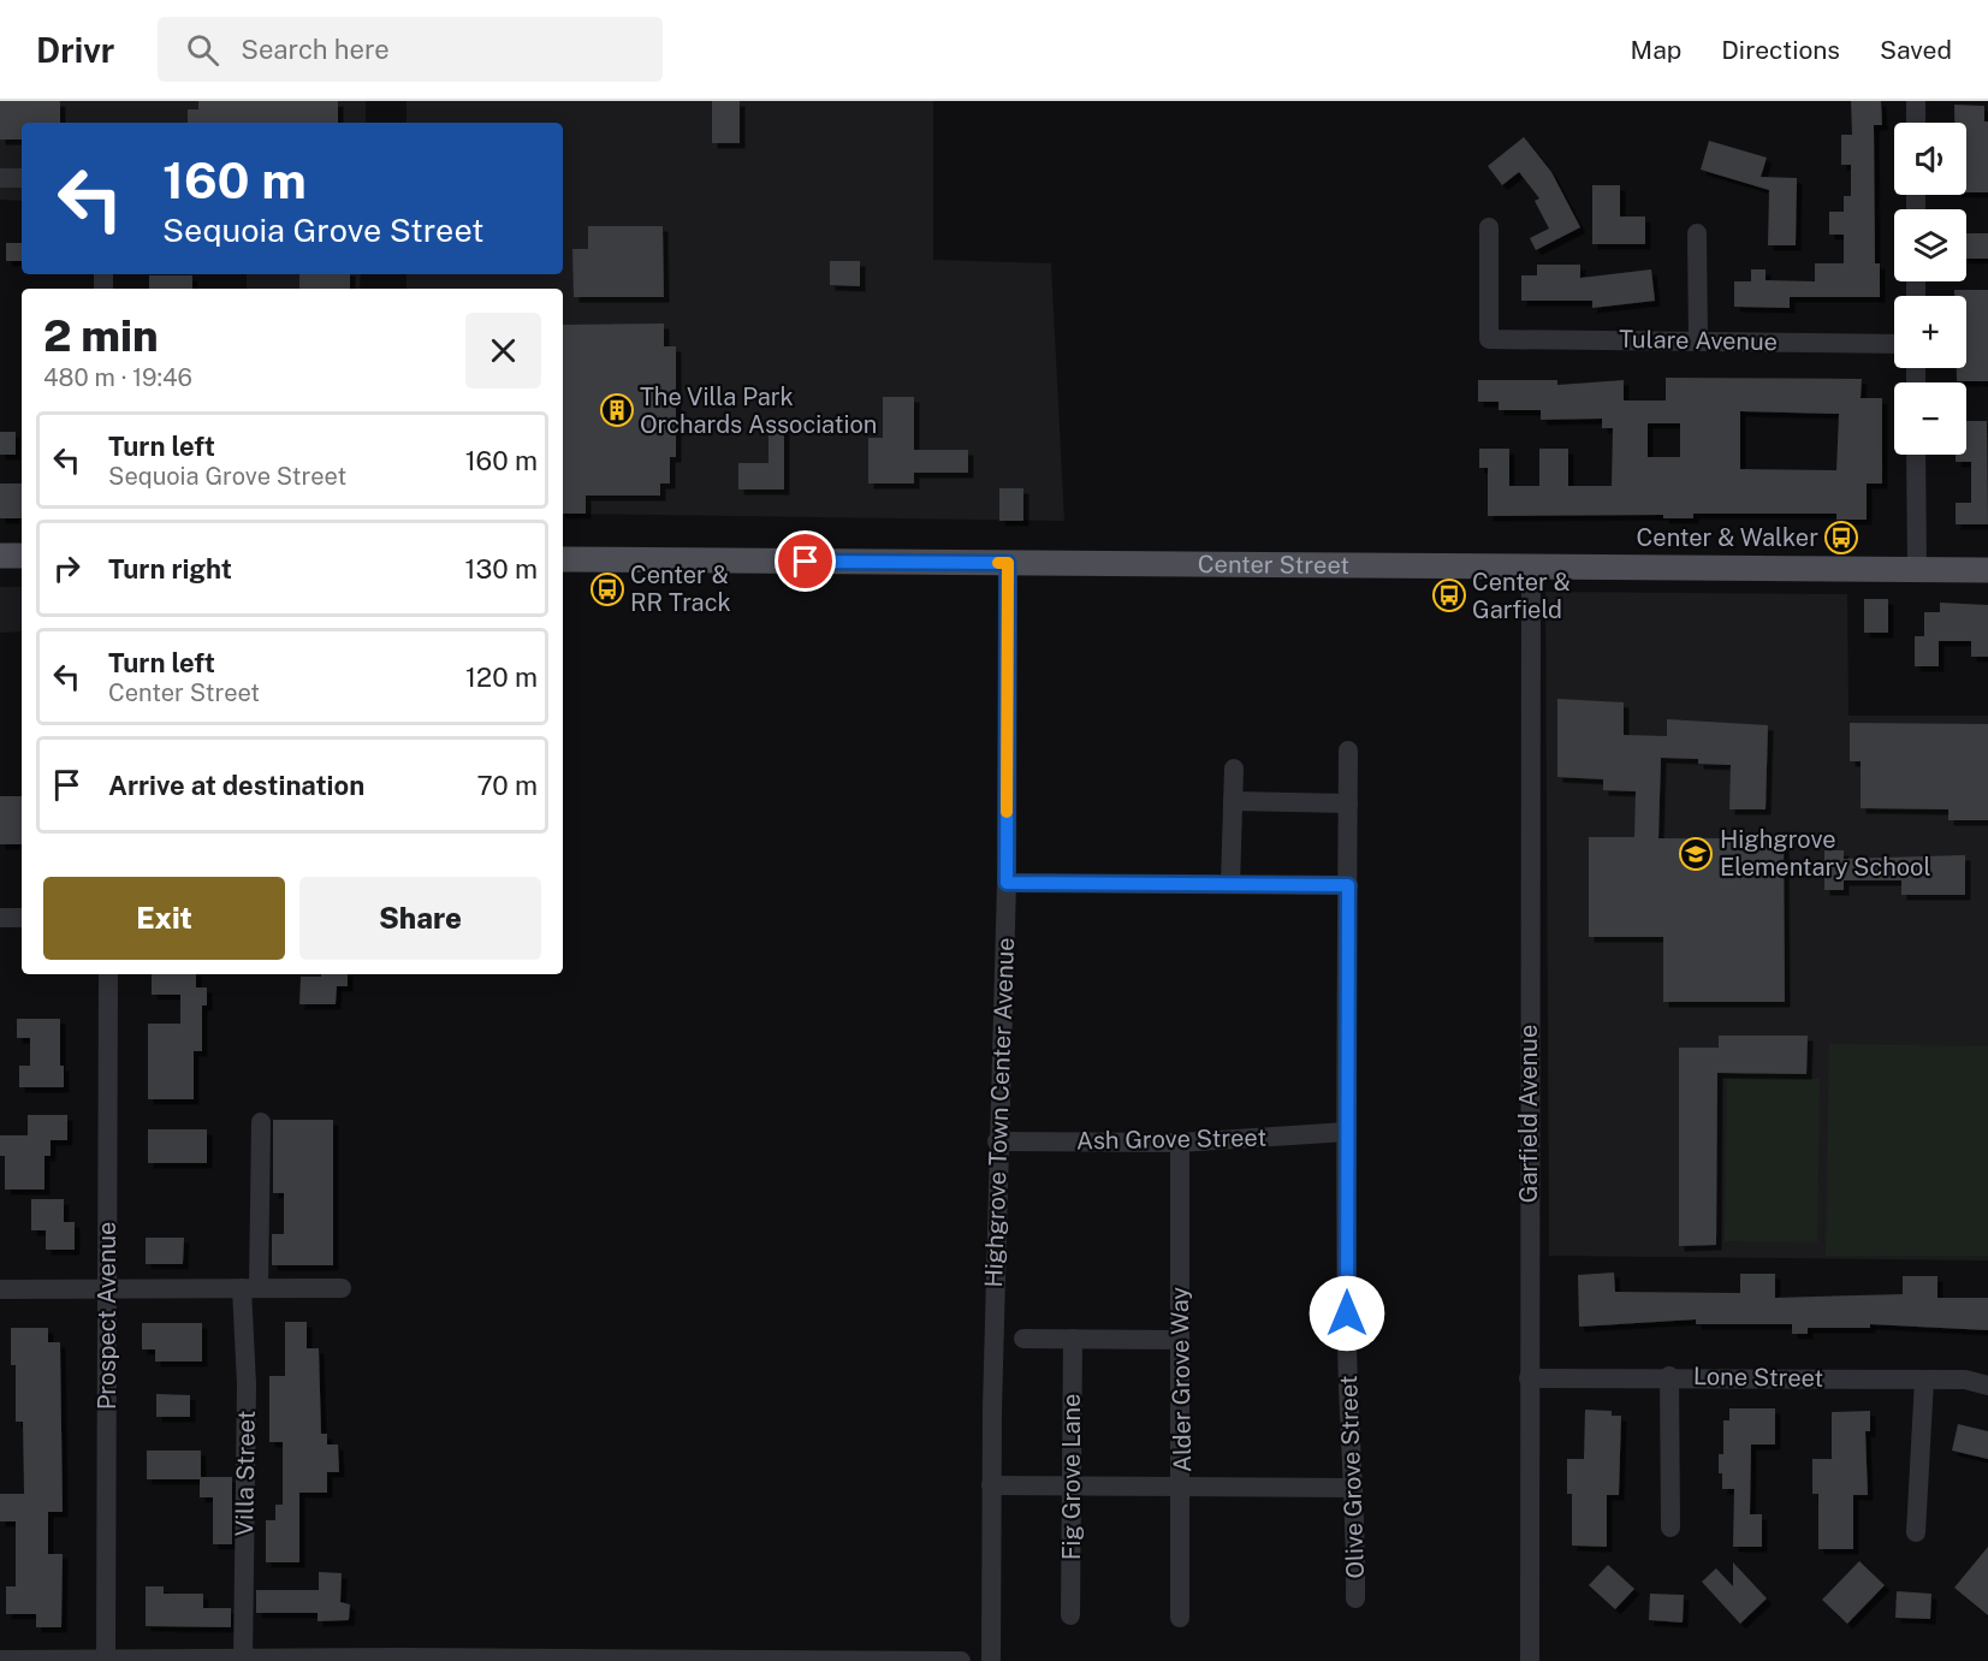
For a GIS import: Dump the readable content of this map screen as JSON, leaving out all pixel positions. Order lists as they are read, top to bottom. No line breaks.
{"streets":{"main road":["Center Street"],"street":["Tulare Avenue","Highgrove Town Center Avenue","Garfield Avenue","Ash Grove Street","Prospect Avenue","Lone Street","Alder Grove Way","Villa Street","Fig Grove Lane","Olive Grove Street"]},"crossings":[["Center Street","Highgrove Town Center Avenue"],["Center Street","Garfield Avenue"],["Highgrove Town Center Avenue","Ash Grove Street"],["Garfield Avenue","Lone Street"],["Ash Grove Street","Alder Grove Way"],["Ash Grove Street","Olive Grove Street"]],"places":{"building":["The Villa Park Orchards Association"],"bus stop":["Center & Walker","Center & RR Track","Center & Garfield"],"school or university":["Highgrove Elementary School"]},"page":{"header":"Drivr","search":"Search here","nav":["Map","Directions","Saved"],"map_buttons":["+","−"],"turn":["160 m","Sequoia Grove Street"],"heading":["2 min","480 m · 19:46"],"list":[{"name":"Turn left","note":"Sequoia Grove Street","value":"160 m"},{"name":"Turn right","value":"130 m"},{"name":"Turn left","note":"Center Street","value":"120 m"},{"name":"Arrive at destination","value":"70 m"}],"buttons":["Exit","Share"]}}
